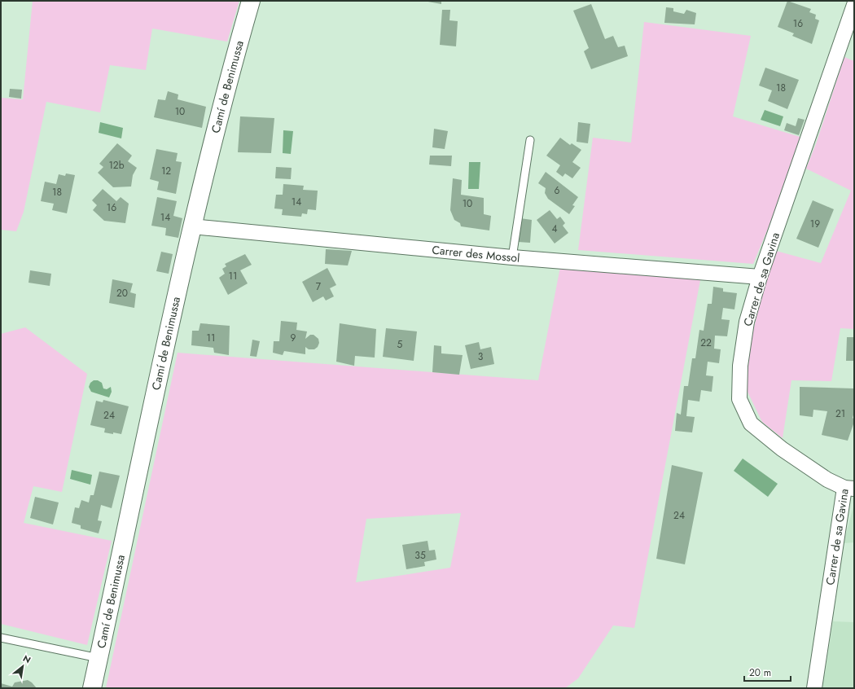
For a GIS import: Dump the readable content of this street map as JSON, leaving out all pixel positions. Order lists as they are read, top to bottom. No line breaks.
{"streets":{"street":["Camí de Benimussa","Carrer des Mossol","Carrer de sa Gavina"]},"crossings":[["Camí de Benimussa","Carrer des Mossol"],["Carrer des Mossol","Carrer de sa Gavina"]],"house_numbers":["16","18","10","12b","12","6","18","14","10","16","14","19","4","11","7","20","11","9","22","5","3","21","24","24","35"],"scale_bar":"20 m","north":"top right"}
